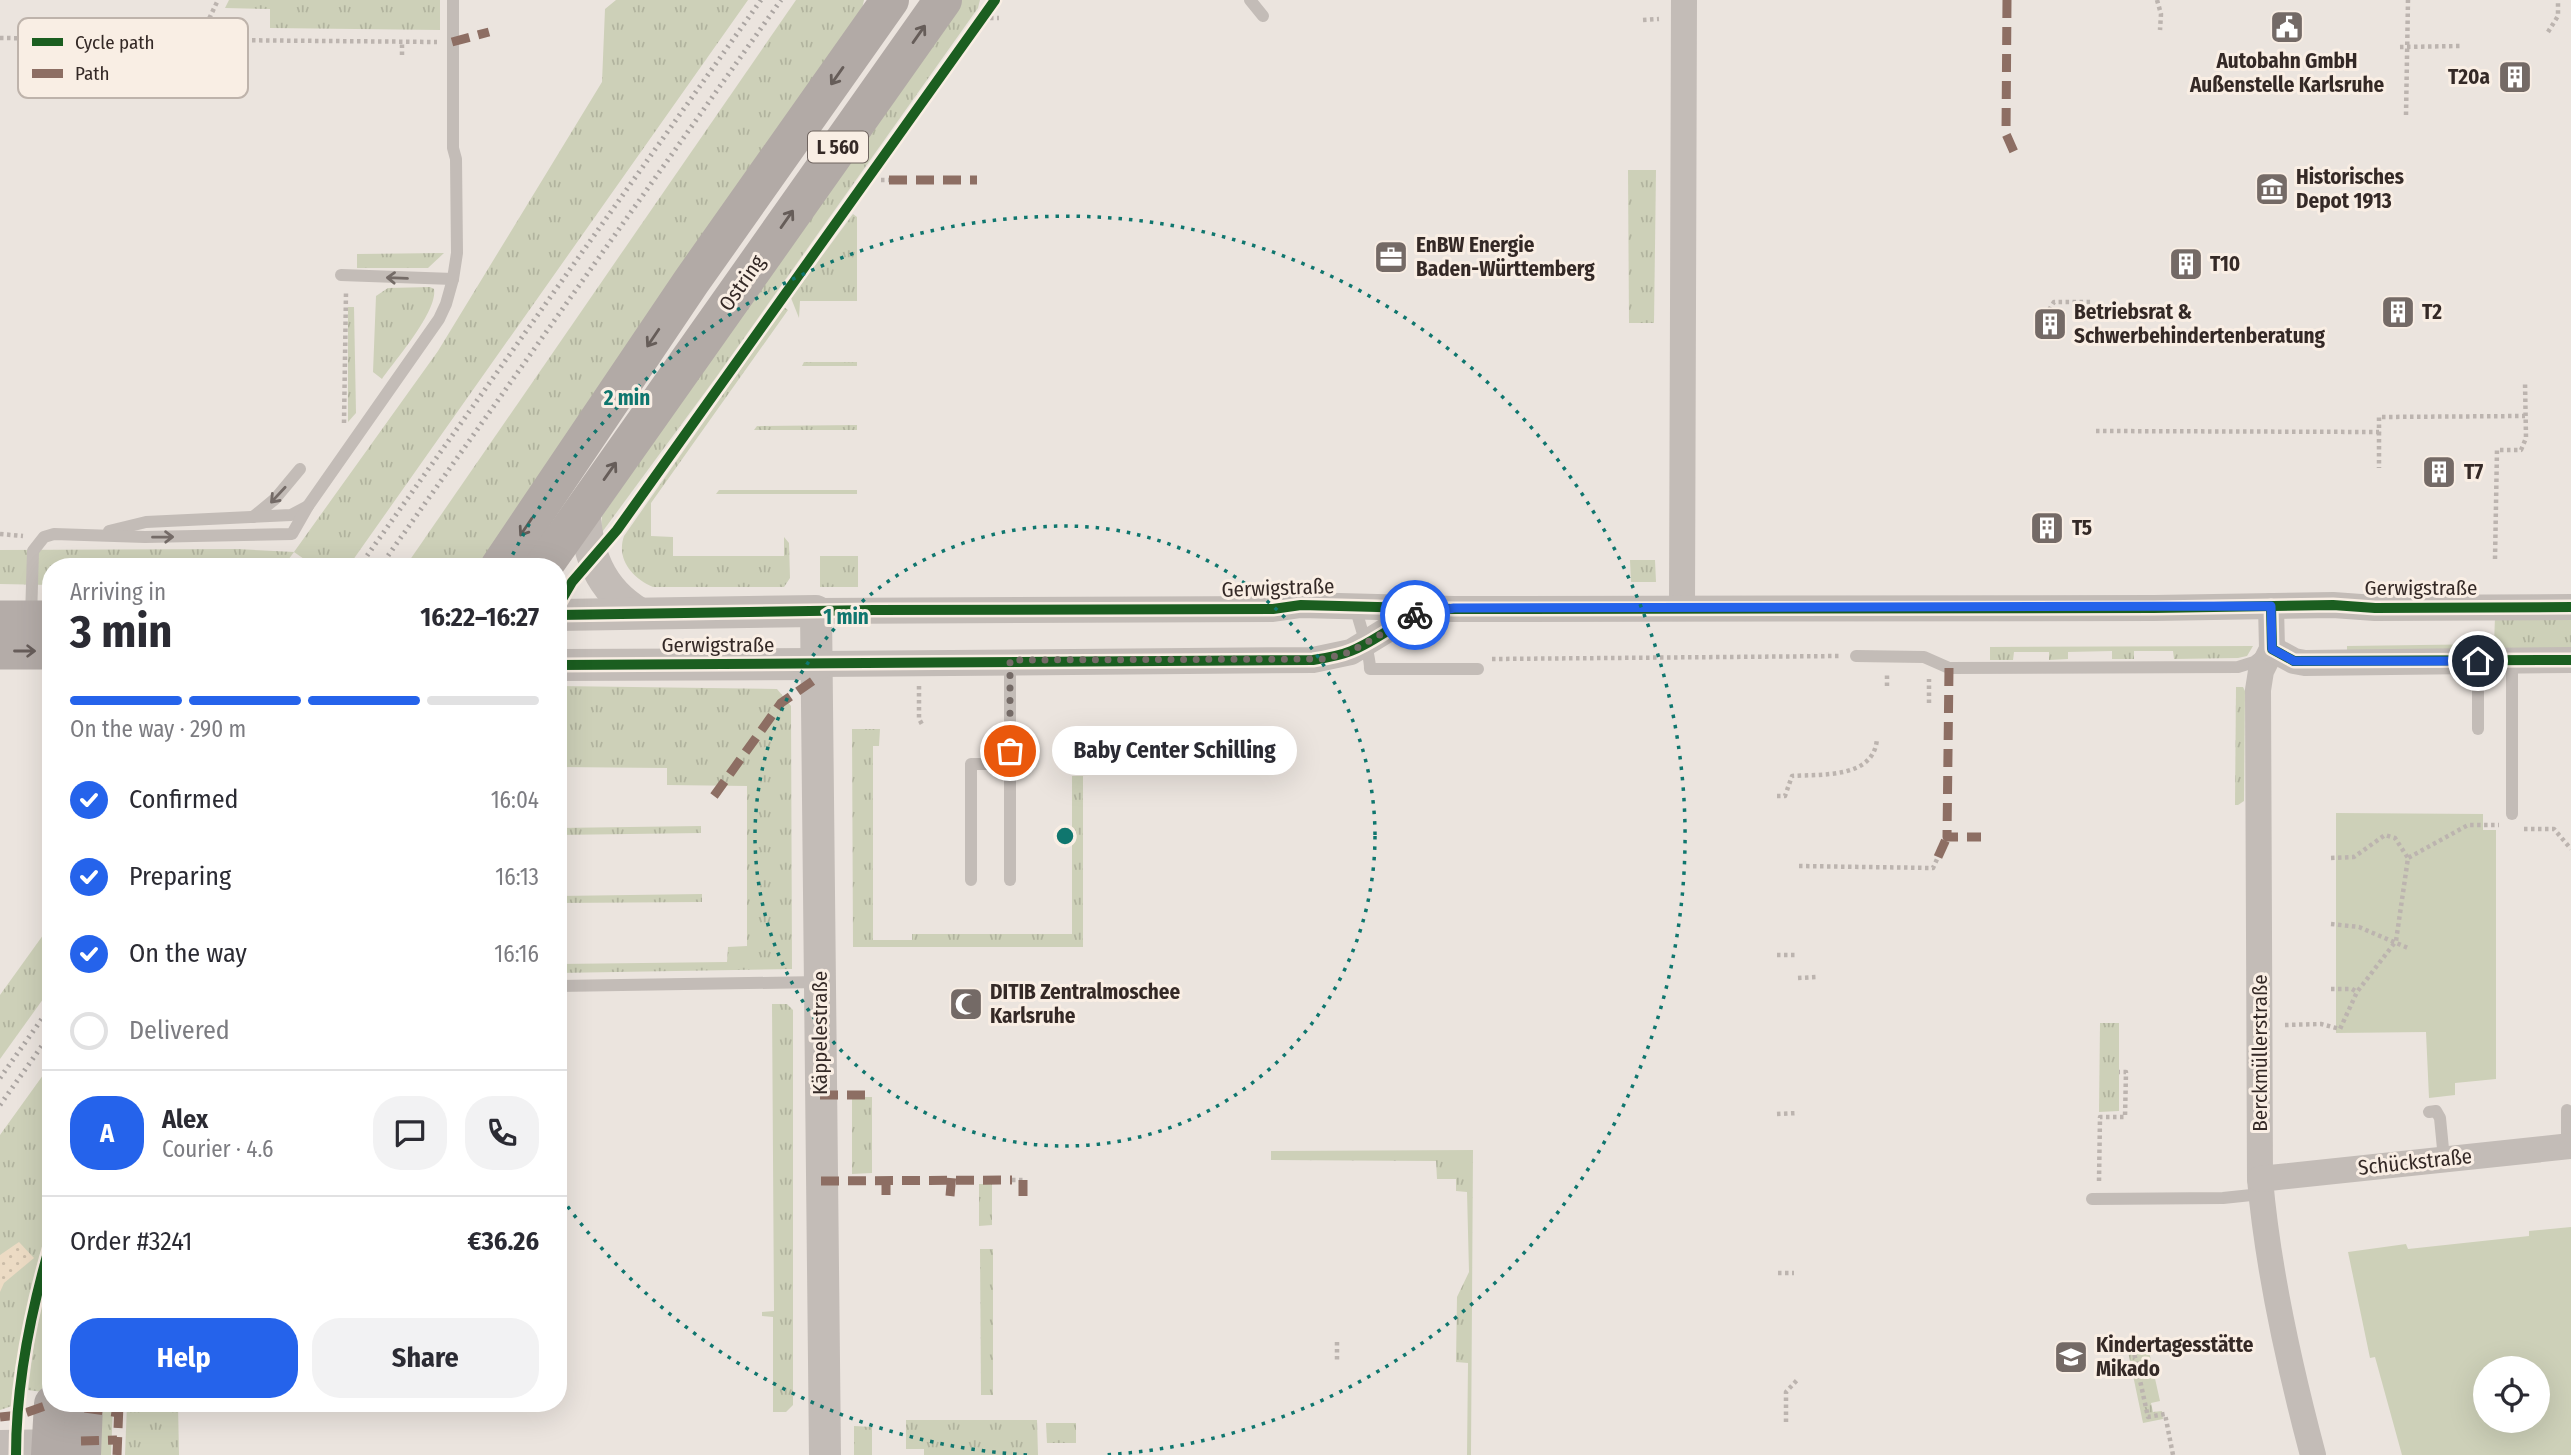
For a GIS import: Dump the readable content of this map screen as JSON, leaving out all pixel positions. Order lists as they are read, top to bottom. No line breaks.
{"streets":{"main road":["L 560","Ostring"],"street":["Gerwigstraße","Käppelestraße","Berckmüllerstraße","Schückstraße"]},"crossings":[["Gerwigstraße","Käppelestraße"],["Berckmüllerstraße","Schückstraße"]],"places":{"public building":["Autobahn GmbH Außenstelle Karlsruhe"],"building":["T20a","T10","T2","Betriebsrat & Schwerbehindertenberatung","T7","T5"],"museum":["Historisches Depot 1913"],"office":["EnBW Energie Baden-Württemberg"],"other":["Baby Center Schilling"],"mosque":["DITIB Zentralmoschee Karlsruhe"],"school or university":["Kindertagesstätte Mikado"]},"legend":["Cycle path","Path"],"page":{"heading":["3 min","Arriving in","16:22–16:27"],"panel":["Alex","Courier · 4.6","Order #3241","€36.26"],"bar":"On the way · 290 m","bubble":"Baby Center Schilling","list":[["Confirmed","16:04"],["Preparing","16:13"],["On the way","16:16"],"Delivered"],"round":"A","buttons":["Help","Share"]},"rings":["2 min","1 min"]}
